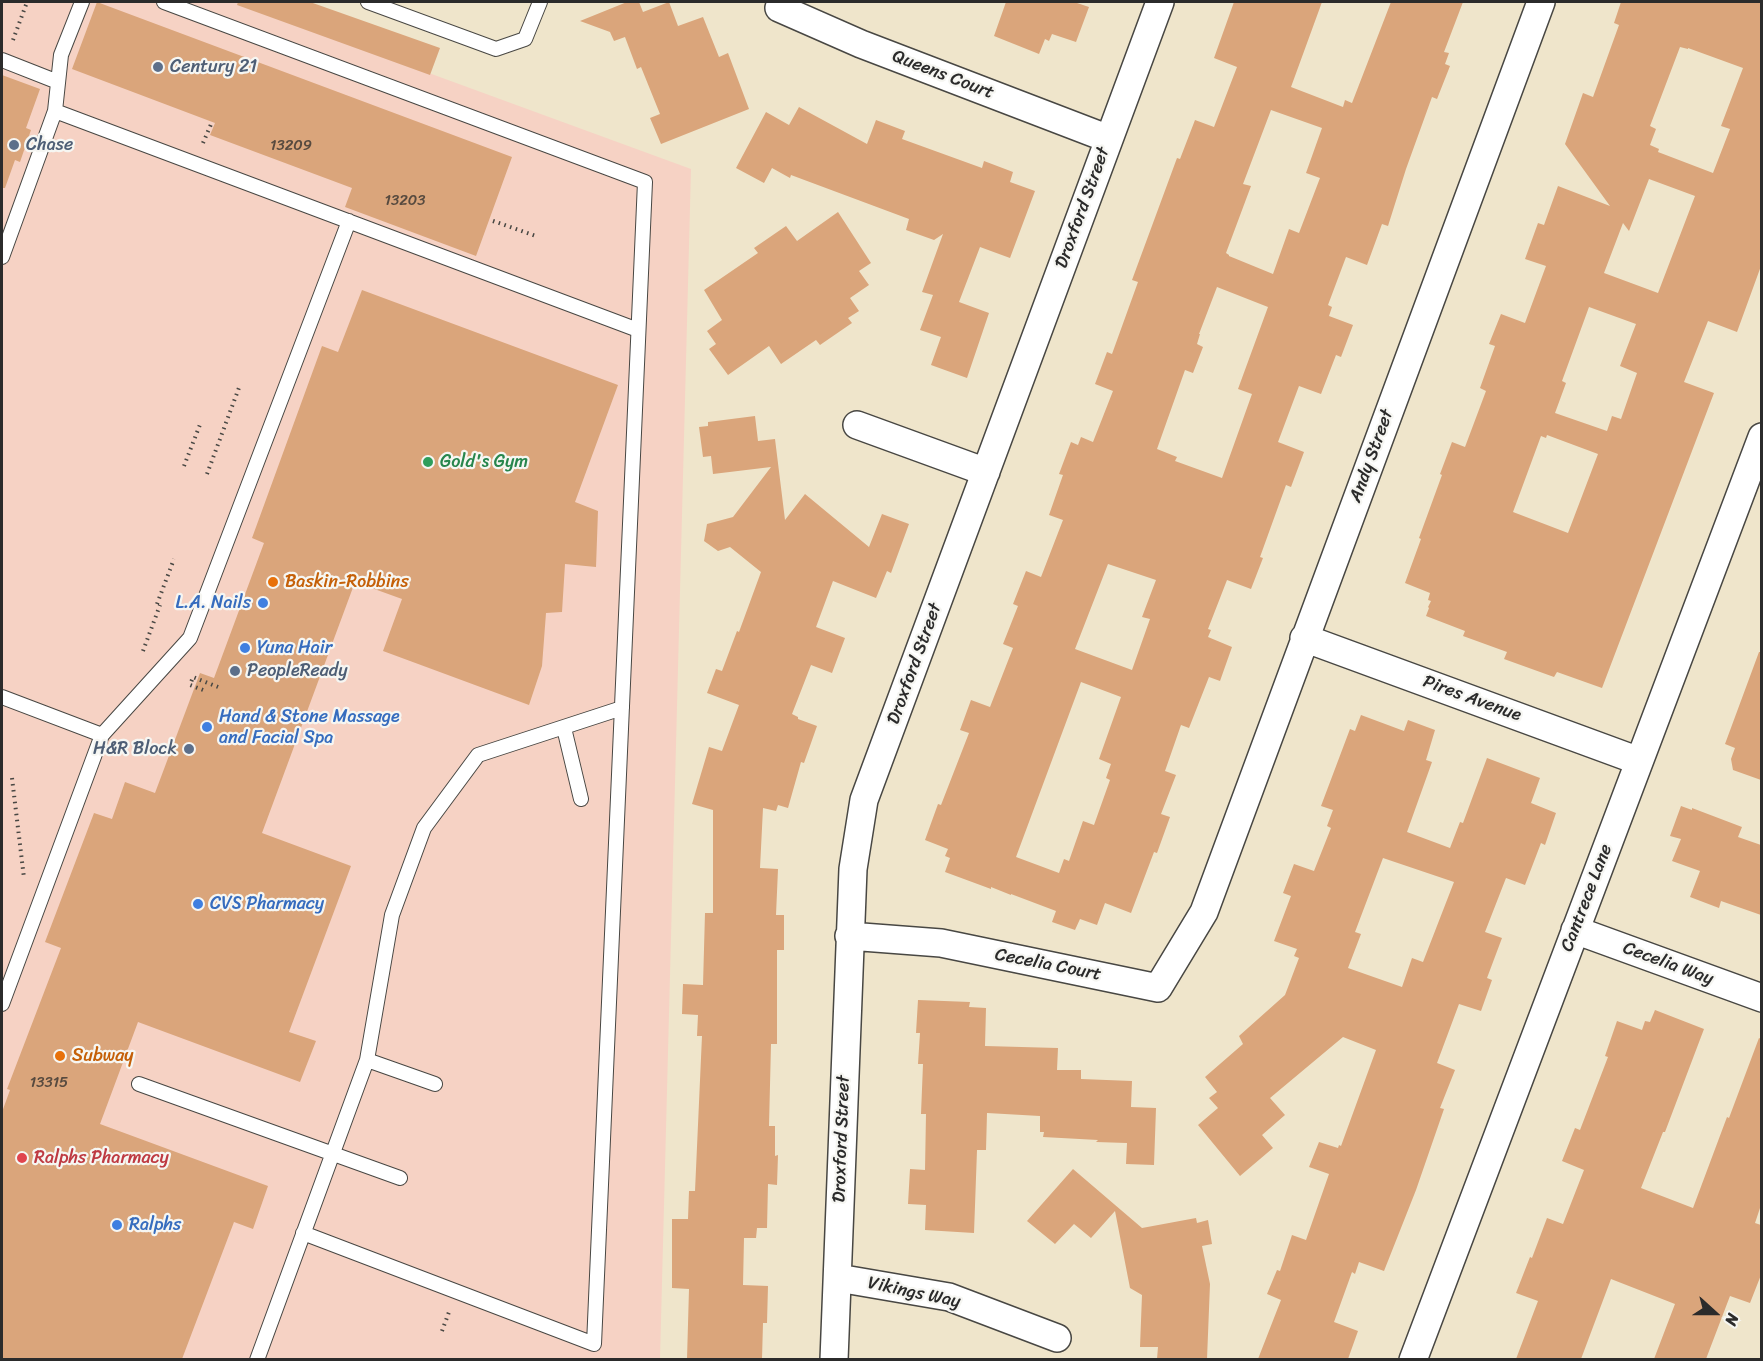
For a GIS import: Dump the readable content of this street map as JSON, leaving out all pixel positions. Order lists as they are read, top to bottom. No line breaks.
{"streets":{"street":["Queens Court","Droxford Street","Andy Street","Pires Avenue","Cantrece Lane","Cecelia Way","Cecelia Court","Vikings Way"]},"crossings":[["Queens Court","Droxford Street"],["Droxford Street","Cecelia Court"],["Droxford Street","Vikings Way"],["Andy Street","Pires Avenue"],["Andy Street","Cecelia Court"],["Pires Avenue","Cantrece Lane"],["Cantrece Lane","Cecelia Way"]],"places":["Century 21","Chase","Gold's Gym","Baskin-Robbins","L.A. Nails","Yuna Hair","PeopleReady","Hand & Stone Massage and Facial Spa","H&R Block","CVS Pharmacy","Subway","Ralphs Pharmacy","Ralphs"],"house_numbers":["13209","13203","13315"],"north":"right"}
